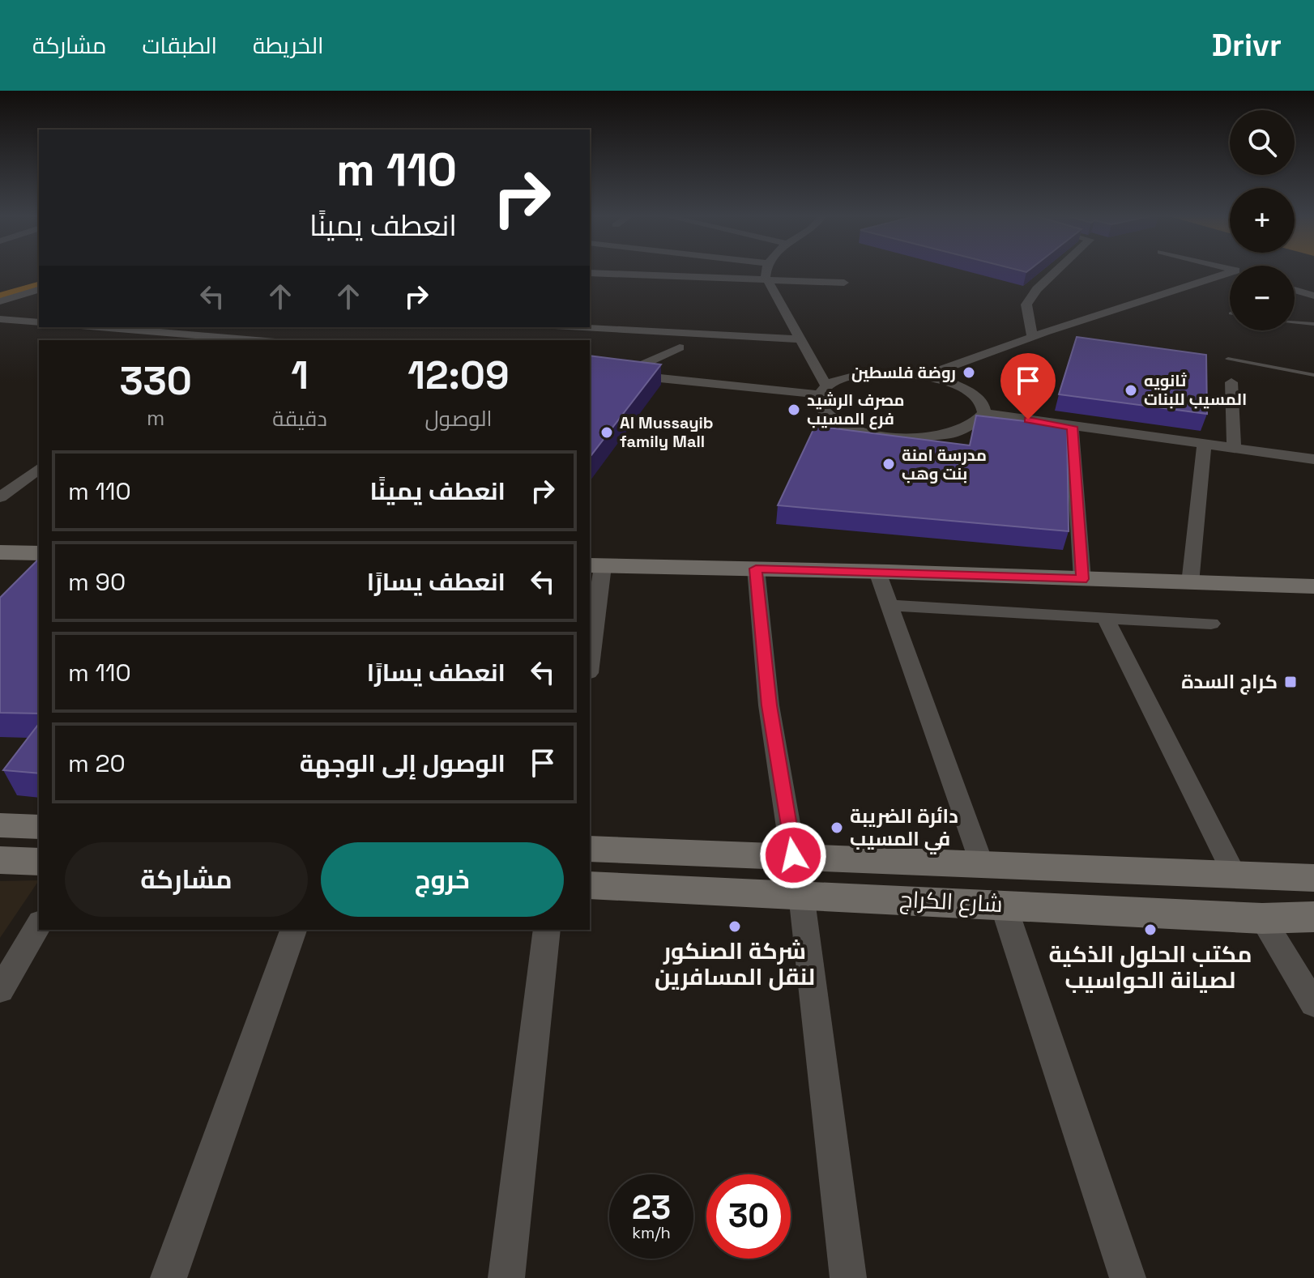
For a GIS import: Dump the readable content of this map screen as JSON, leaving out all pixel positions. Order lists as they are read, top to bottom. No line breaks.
{"streets":{"main road":["شارع الكراج"]},"places":{"other":["روضة فلسطين","ثانويه المسيب للبنات","مصرف الرشيد فرع المسيب","Al Mussayib family Mall","مدرسة امنة بنت وهب","دائرة الضريبة في المسيب","شركة الصنكور لنقل المسافرين","مكتب الحلول الذكية لصيانة الحواسيب"],"transit":["كراج السدة"]},"page":{"header":"Drivr","nav":["الخريطة","الطبقات","مشاركة"],"map_buttons":["+","−"],"turn":["110 m","انعطف يمينًا"],"eta":["12:09","الوصول","1","دقيقة","330","m"],"list":[{"name":"انعطف يمينًا","value":"110 m"},{"name":"انعطف يسارًا","value":"90 m"},{"name":"انعطف يسارًا","value":"110 m"},{"name":"الوصول إلى الوجهة","value":"20 m"}],"buttons":["خروج","مشاركة"],"speed":"23 km/h","limit":"30"}}
